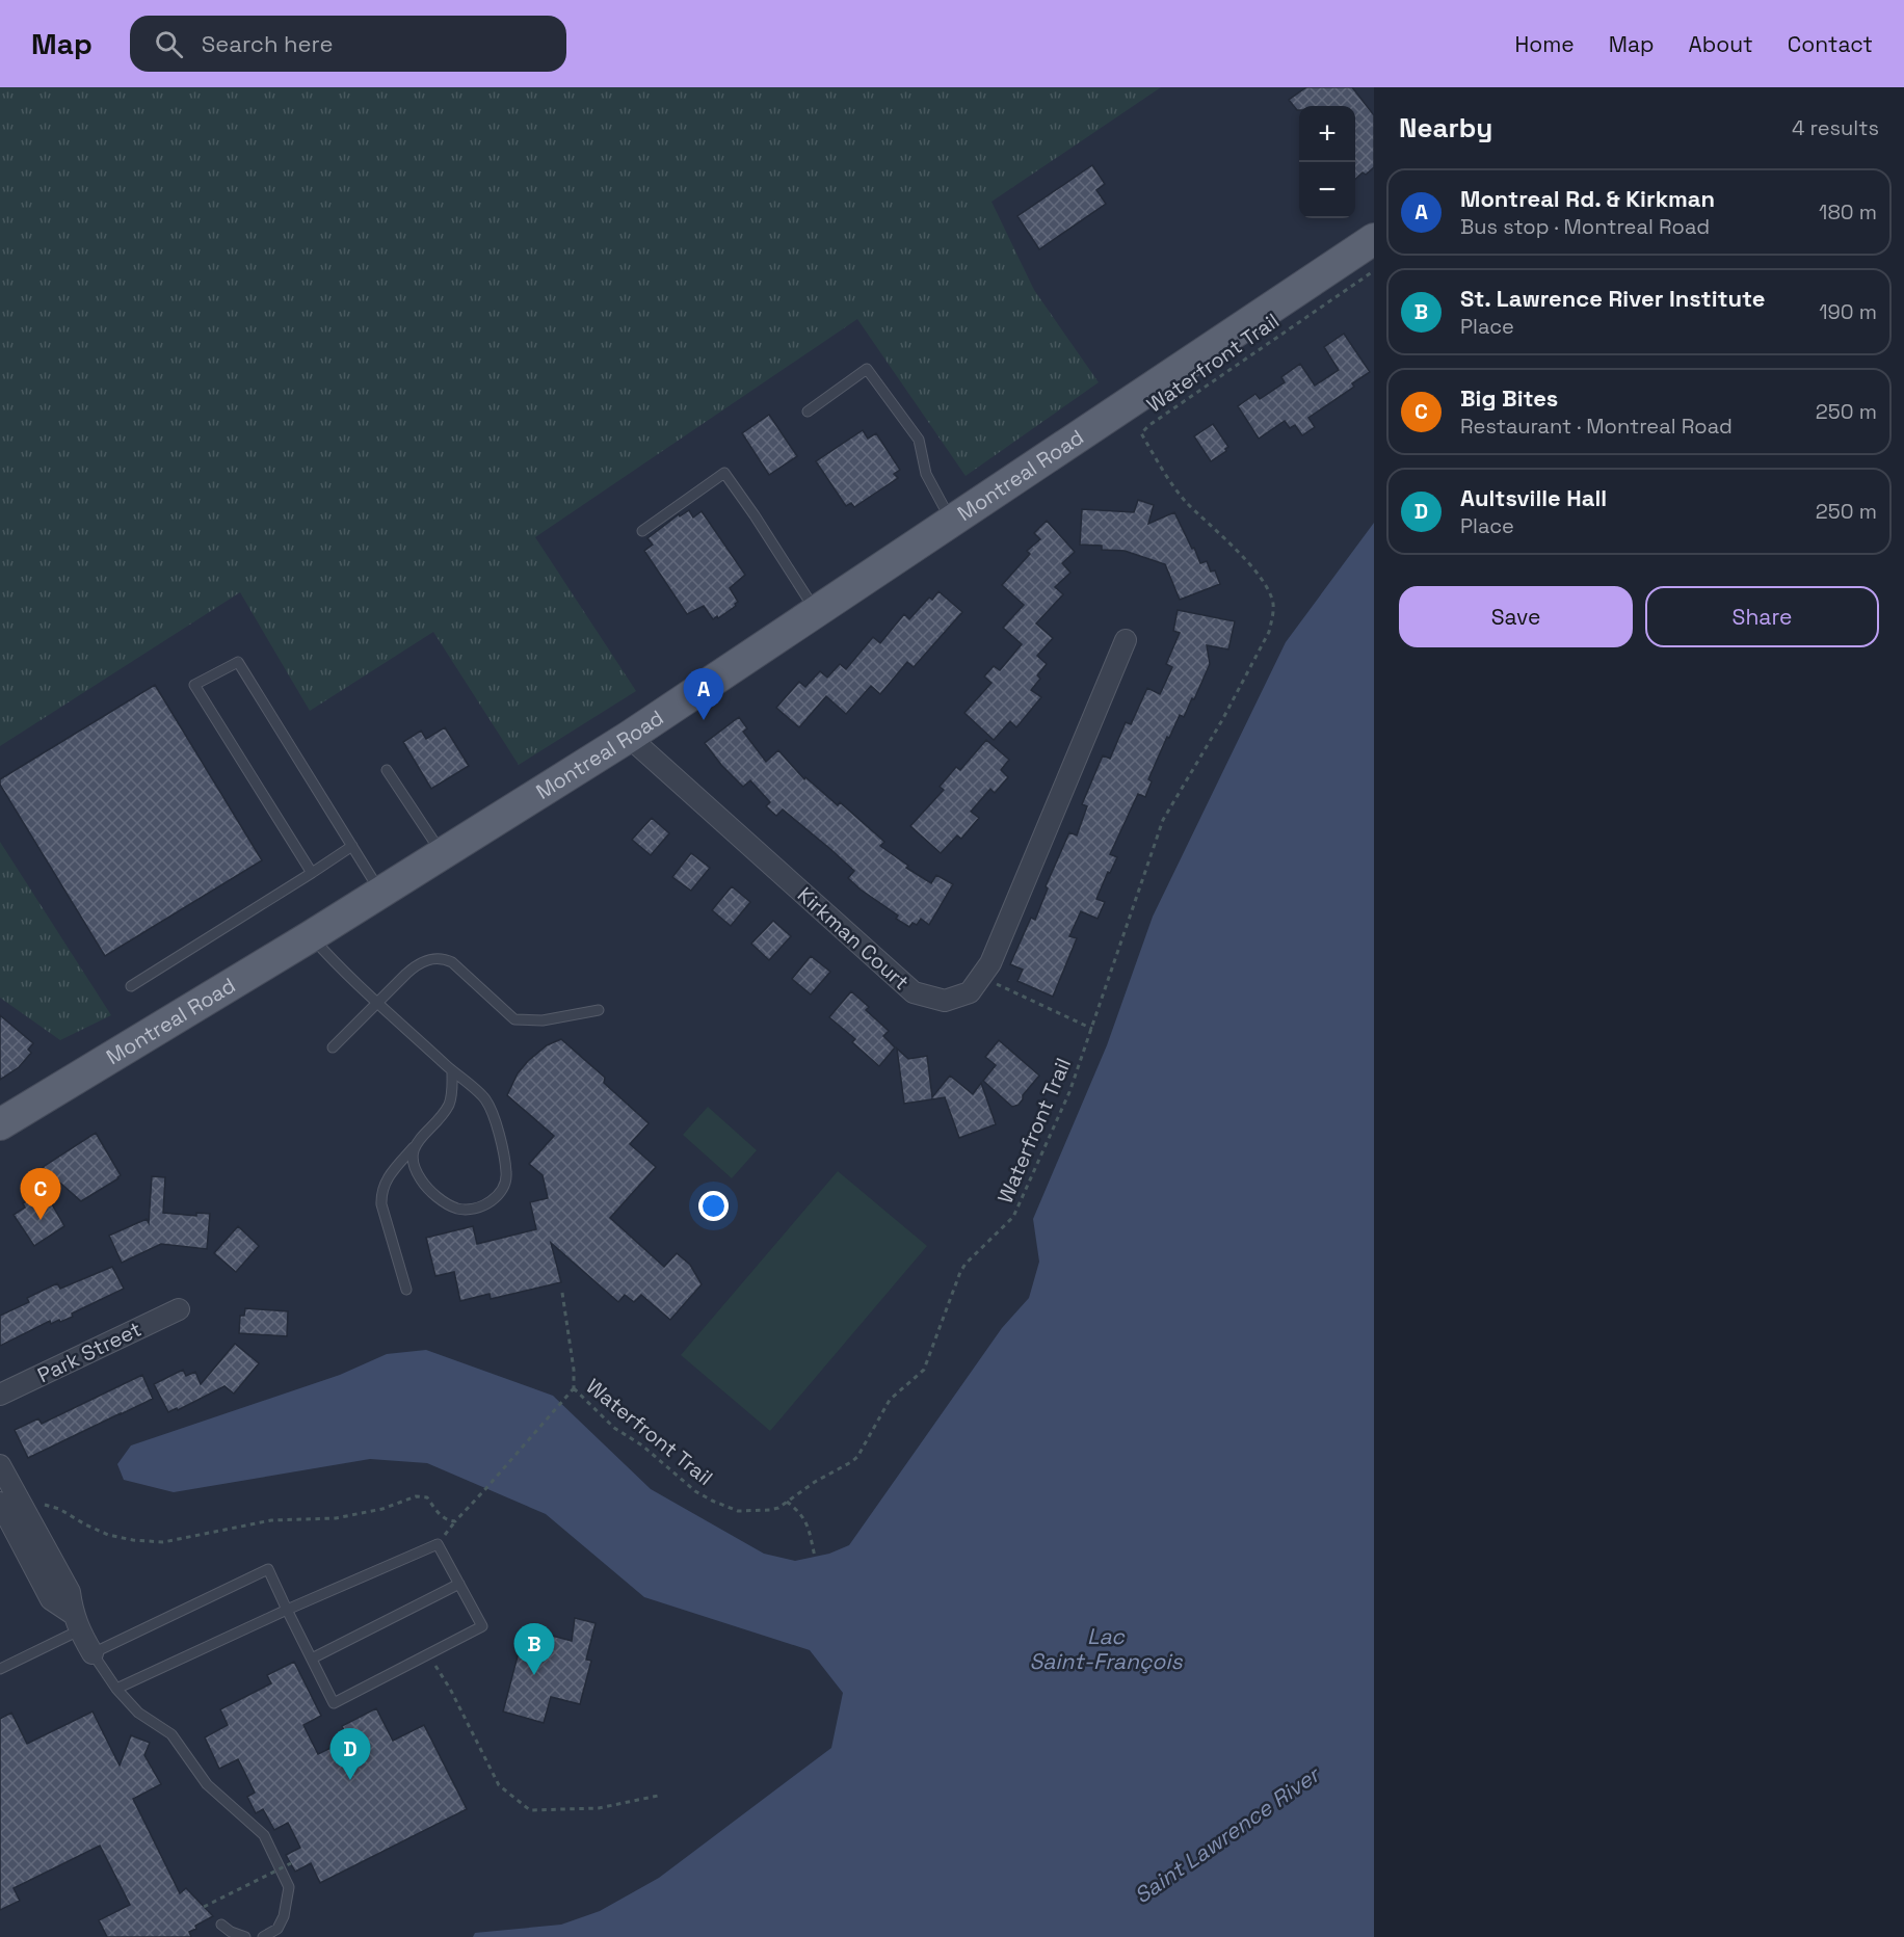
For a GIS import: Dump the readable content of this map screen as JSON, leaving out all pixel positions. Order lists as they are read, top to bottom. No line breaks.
{"streets":{"main road":["Montreal Road"],"street":["Kirkman Court","Park Street"],"path":["Waterfront Trail"]},"crossings":[["Montreal Road","Kirkman Court"]],"water":["Lac Saint-François","Saint Lawrence River"],"page":{"header":"Map","search":"Search here","nav":["Home","Map","About","Contact"],"heading":["Nearby","4 results"],"map_buttons":["+","−"],"list":[{"mark":"A","name":"Montreal Rd. & Kirkman","note":"Bus stop · Montreal Road","value":"180 m"},{"mark":"B","name":"St. Lawrence River Institute","note":"Place","value":"190 m"},{"mark":"C","name":"Big Bites","note":"Restaurant · Montreal Road","value":"250 m"},{"mark":"D","name":"Aultsville Hall","note":"Place","value":"250 m"}],"buttons":["Save","Share"],"pins":["A","C","B","D"]}}
